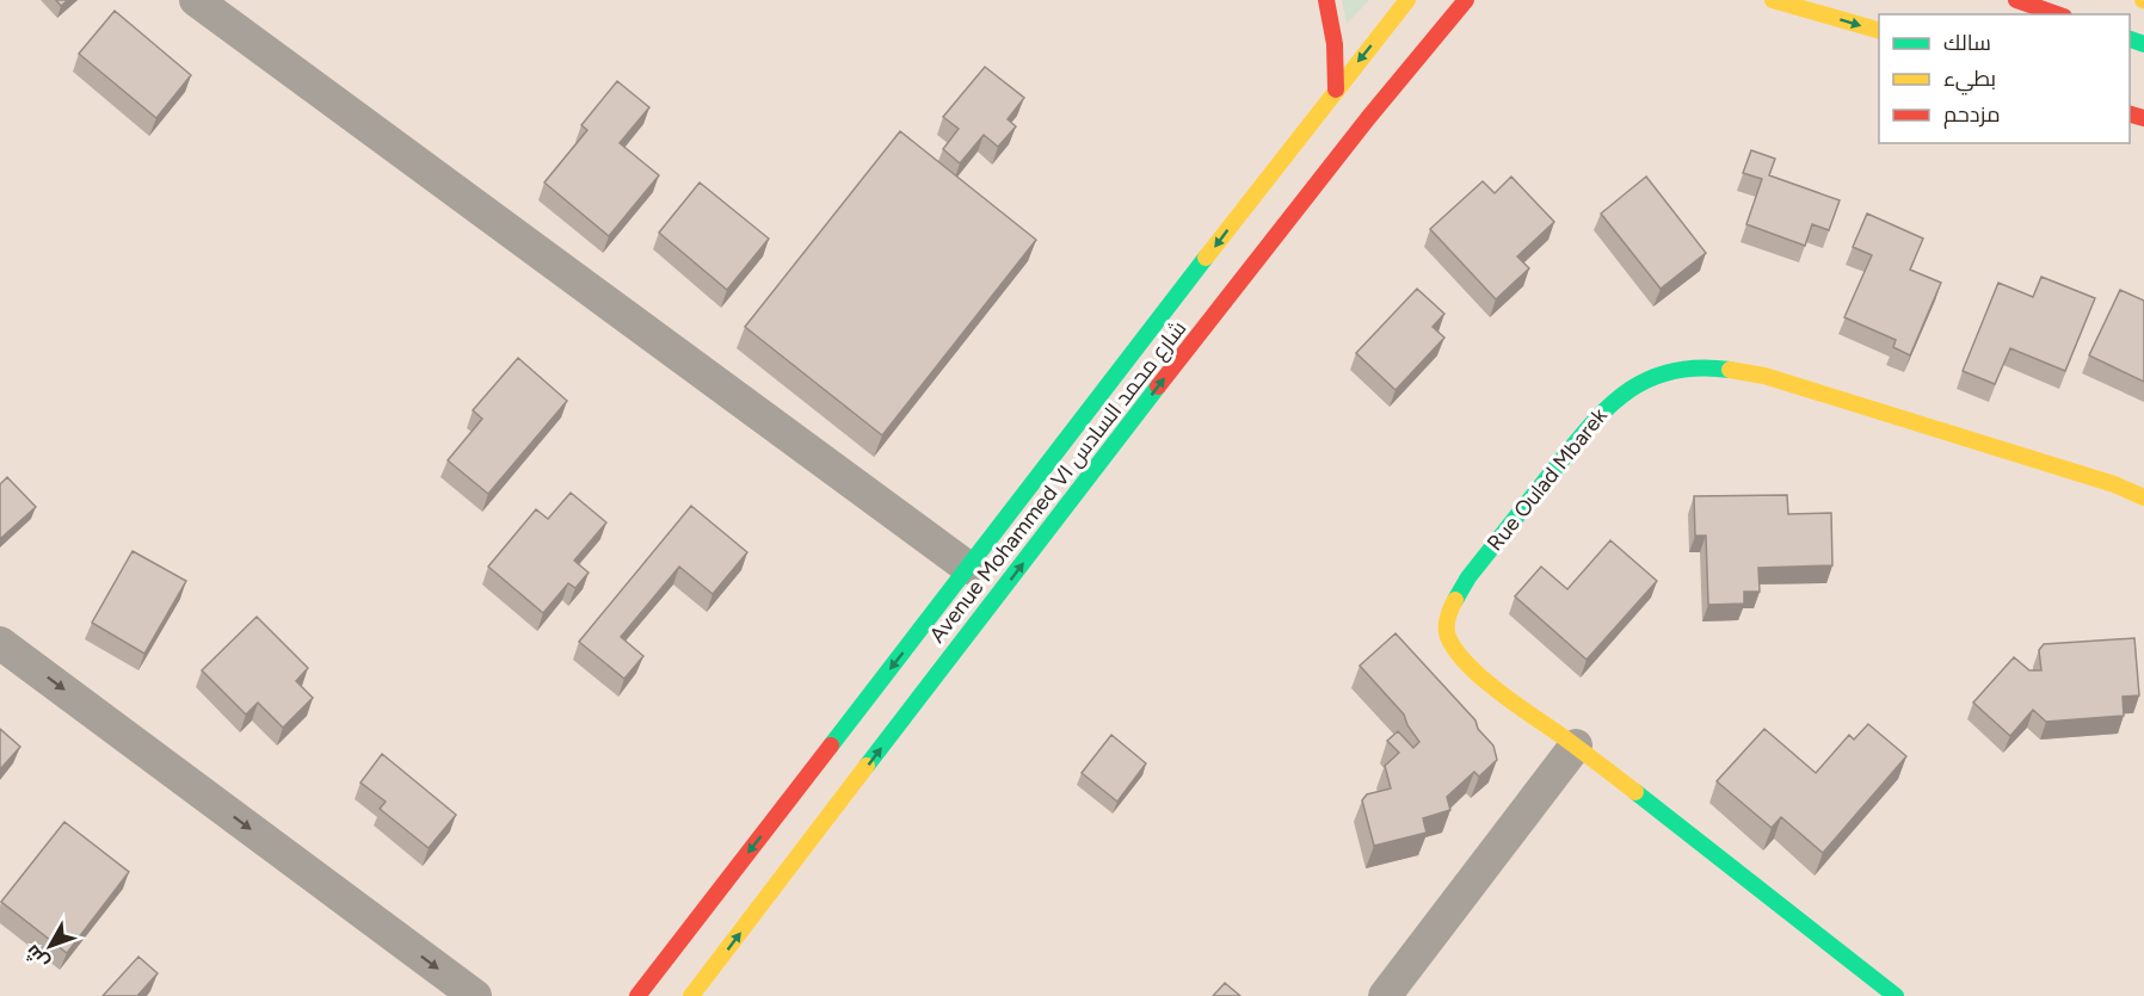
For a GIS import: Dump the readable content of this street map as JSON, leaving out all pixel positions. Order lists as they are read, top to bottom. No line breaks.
{"streets":{"main road":["Rue Oulad Mbarek","Avenue Mohammed VI شارع محمد السادس"]},"legend":["سالك","بطيء","مزدحم"],"north":"bottom left"}
